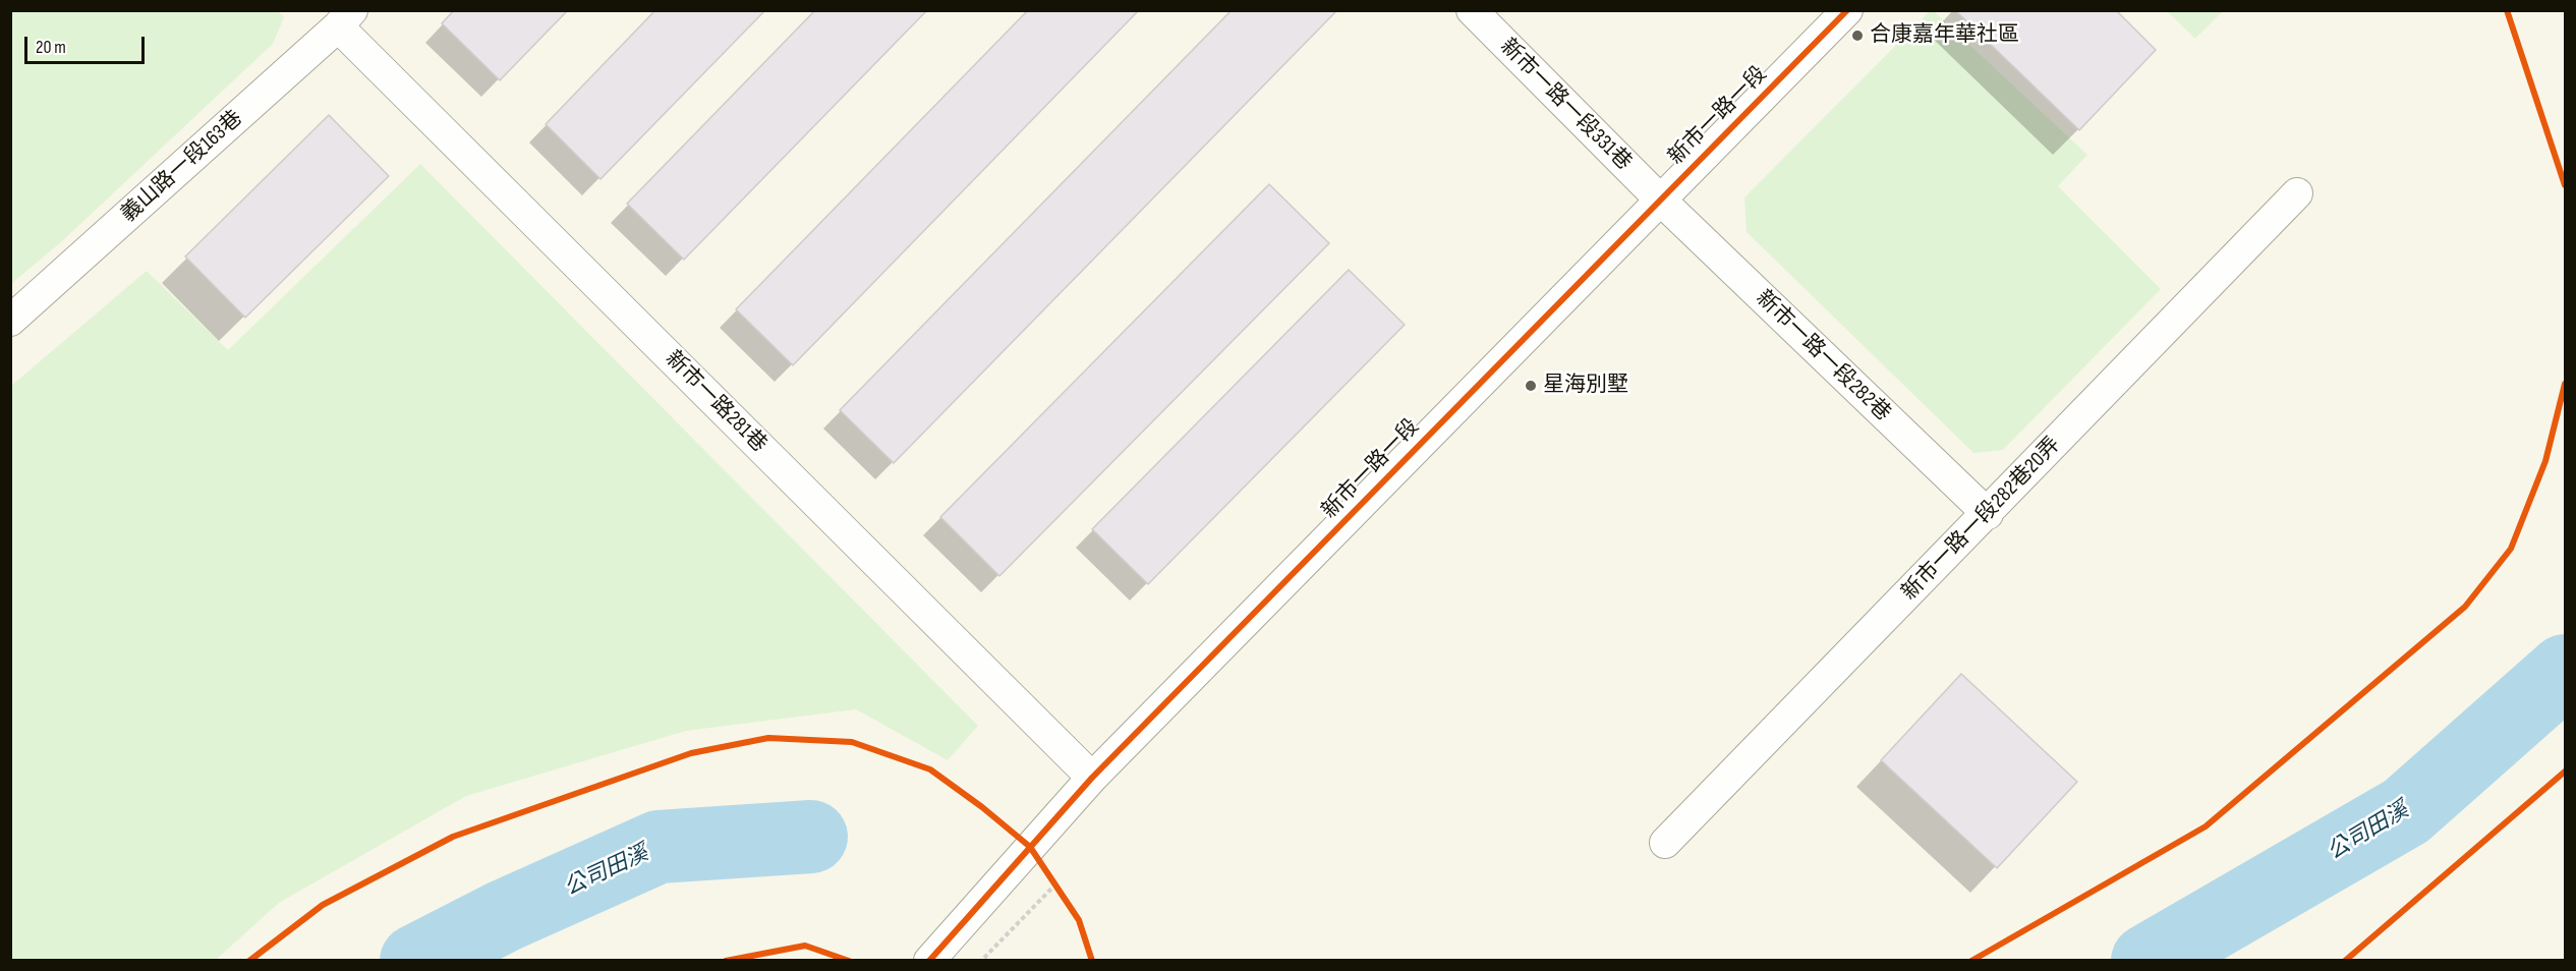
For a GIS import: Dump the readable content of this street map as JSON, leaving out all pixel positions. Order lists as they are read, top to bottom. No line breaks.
{"streets":{"street":["新市一路一段331巷","新市一路一段","義山路一段163巷","新市一路一段282巷","新市一路281巷","新市一路一段282巷20弄"]},"crossings":[["新市一路一段331巷","新市一路一段"],["新市一路一段331巷","新市一路一段282巷"],["新市一路一段","新市一路一段282巷"],["新市一路一段","新市一路281巷"],["義山路一段163巷","新市一路281巷"],["新市一路一段282巷","新市一路一段282巷20弄"]],"water":["公司田溪"],"places":["合康嘉年華社區","星海別墅"],"scale_bar":"20 m"}
